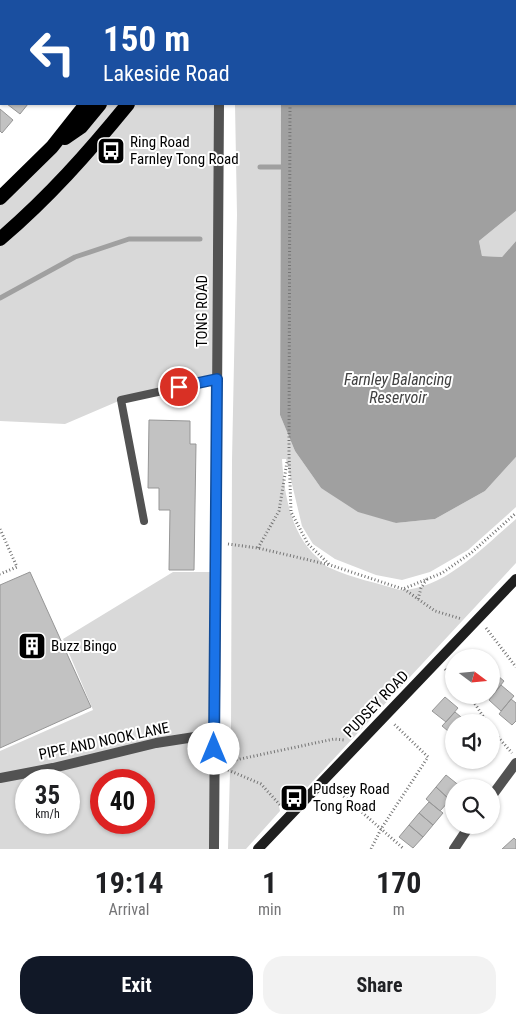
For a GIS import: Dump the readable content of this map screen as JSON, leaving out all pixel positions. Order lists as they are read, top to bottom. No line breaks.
{"streets":{"main road":["PUDSEY ROAD"],"street":["TONG ROAD","PIPE AND NOOK LANE"]},"crossings":[["TONG ROAD","PIPE AND NOOK LANE"]],"water":["Farnley Balancing Reservoir"],"places":{"bus stop":["Ring Road Farnley Tong Road","Pudsey Road Tong Road"],"building":["Buzz Bingo"]},"north":"right","page":{"turn":["150 m","Lakeside Road"],"speed":"35 km/h","limit":"40","eta":["19:14","Arrival","1","min","170","m"],"buttons":["Exit","Share"]}}
